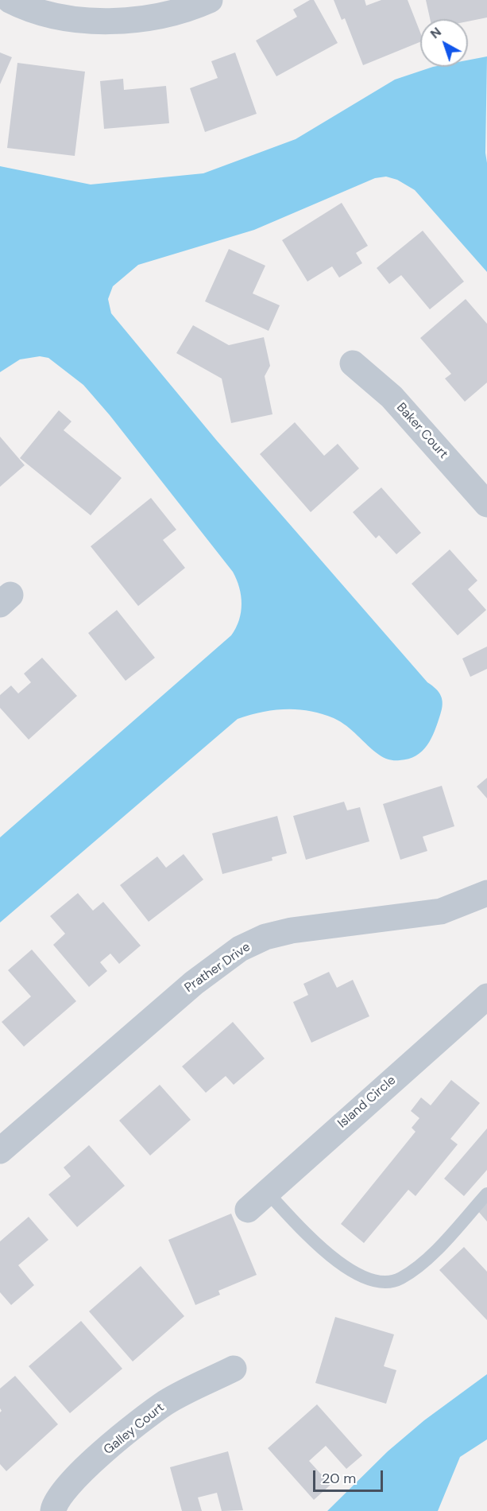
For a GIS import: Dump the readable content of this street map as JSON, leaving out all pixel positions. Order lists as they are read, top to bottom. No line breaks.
{"streets":{"street":["Baker Court","Prather Drive","Island Circle","Galley Court"]},"scale_bar":"20 m","north":"top left"}
